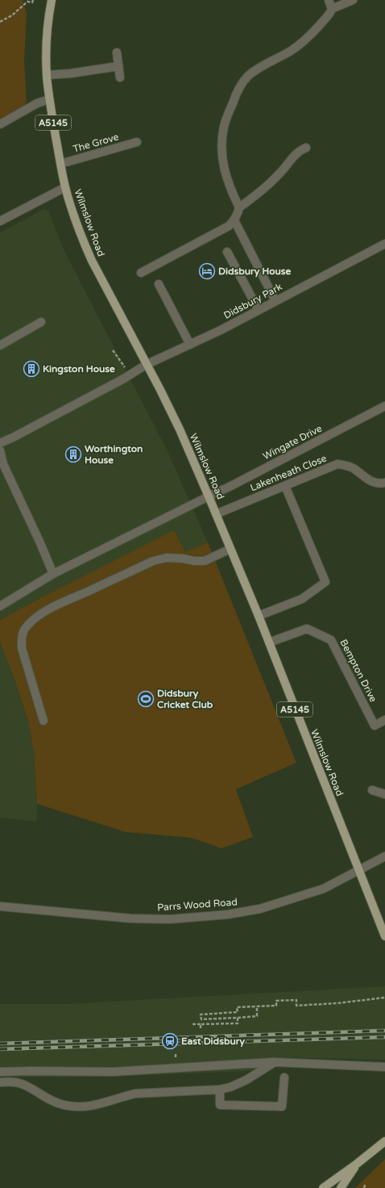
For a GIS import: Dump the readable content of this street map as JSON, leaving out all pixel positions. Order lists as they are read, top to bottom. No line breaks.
{"streets":{"main road":["A5145","Wilmslow Road"],"street":["The Grove","Didsbury Park","Wingate Drive","Lakenheath Close","Bempton Drive","Parrs Wood Road"]},"crossings":[["The Grove","Wilmslow Road"],["Wilmslow Road","Didsbury Park"],["Wilmslow Road","Wingate Drive"],["Wilmslow Road","Lakenheath Close"],["Wilmslow Road","Bempton Drive"],["Wilmslow Road","Parrs Wood Road"]],"places":{"hotel":["Didsbury House"],"building":["Kingston House","Worthington House"],"sports":["Didsbury Cricket Club"],"station":["East Didsbury"]}}
